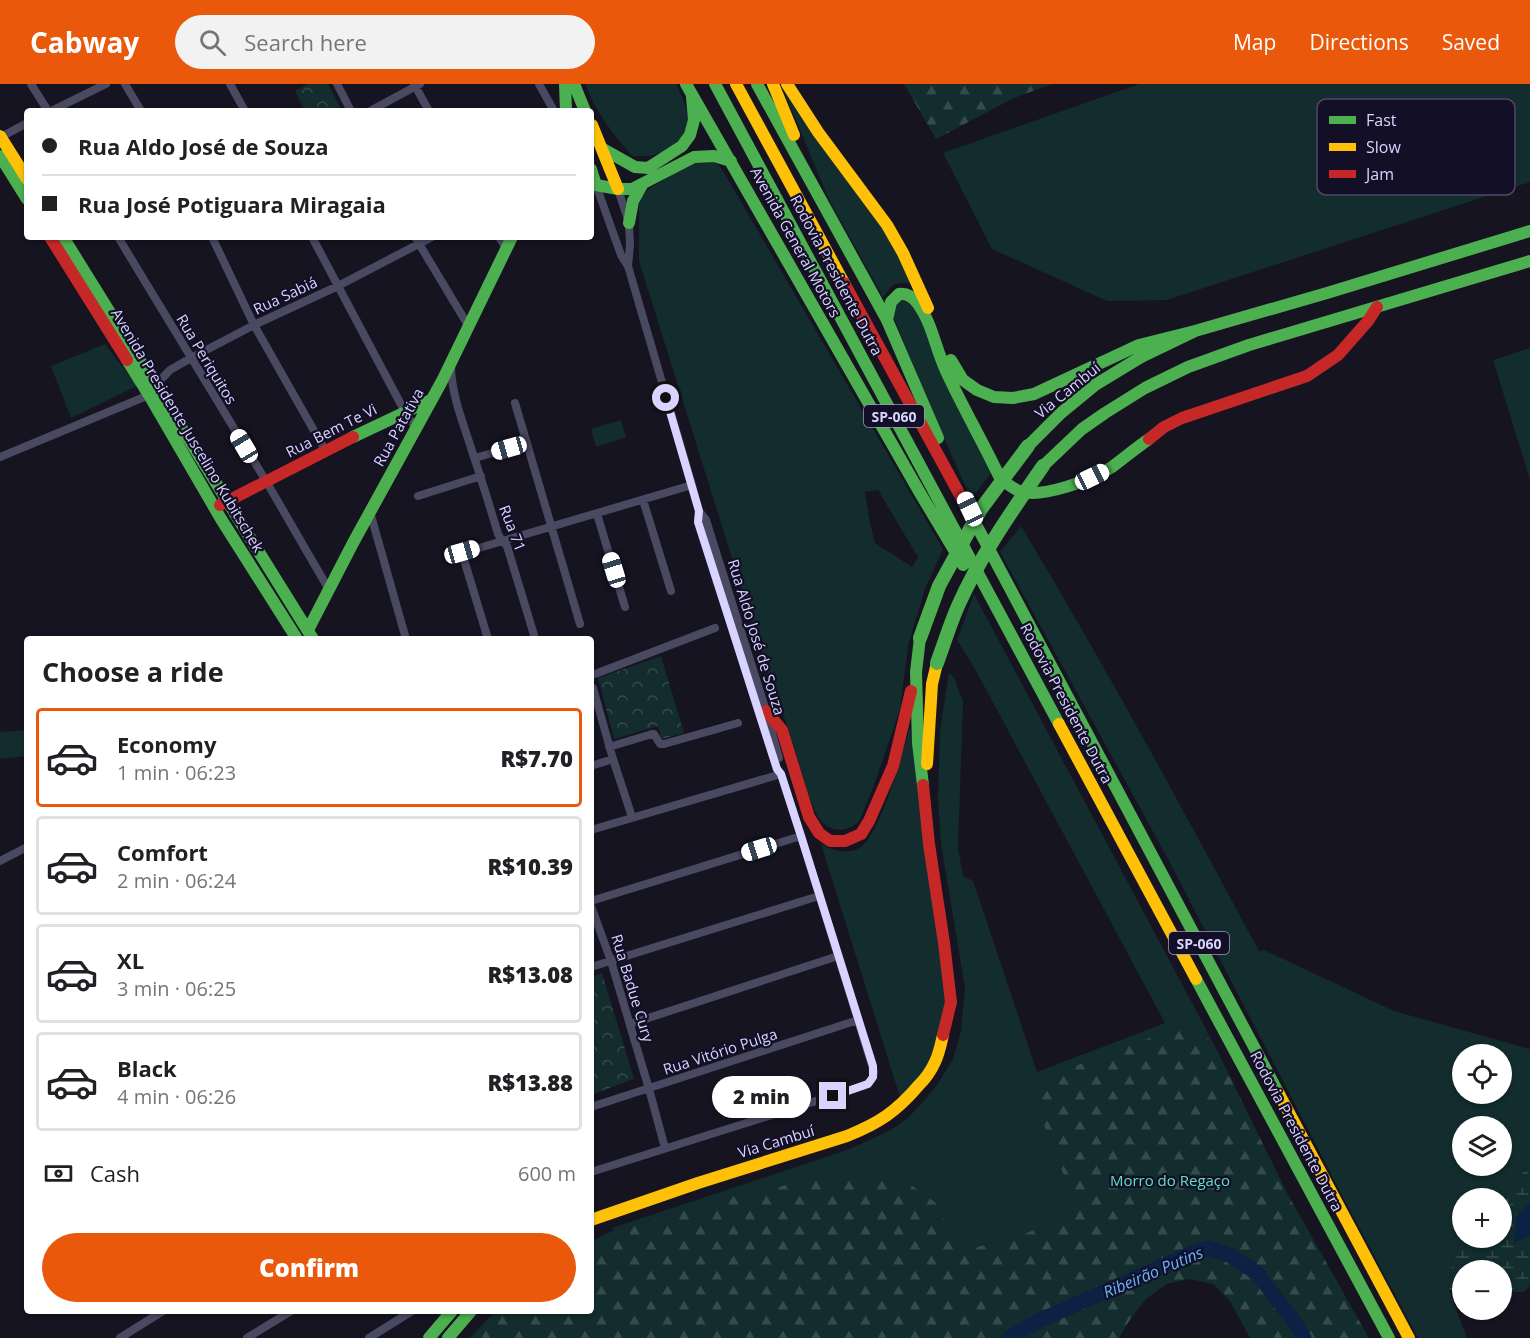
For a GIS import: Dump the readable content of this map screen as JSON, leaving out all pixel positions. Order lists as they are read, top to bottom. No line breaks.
{"streets":{"main road":["Avenida General Motors","Rodovia Presidente Dutra","Via Cambuí","SP-060","Rua Patativa","Avenida Presidente Juscelino Kubitschek","Rua Bem Te Vi"],"street":["Rua Sabiá","Rua Periquitos","Rua 71","Rua Aldo José de Souza","Rua Badue Cury","Rua Vitório Pulga"]},"crossings":[["Avenida General Motors","Rodovia Presidente Dutra"],["Rua Sabiá","Rua Periquitos"],["Rua Sabiá","Avenida Presidente Juscelino Kubitschek"],["Rua Periquitos","Rua Patativa"],["Rua Periquitos","Rua Bem Te Vi"],["Rua Patativa","Avenida Presidente Juscelino Kubitschek"],["Rua Patativa","Rua Bem Te Vi"],["Rua Patativa","Rua 71"],["Avenida Presidente Juscelino Kubitschek","Rua Bem Te Vi"],["Rua Aldo José de Souza","Rua Badue Cury"],["Rua Aldo José de Souza","Rua Vitório Pulga"],["Rua Badue Cury","Rua Vitório Pulga"]],"water":["Ribeirão Putins"],"parks":["Morro do Regaço"],"legend":["Fast","Slow","Jam"],"page":{"header":"Cabway","search":"Search here","nav":["Map","Directions","Saved"],"banner":["Rua Aldo José de Souza","Rua José Potiguara Miragaia"],"heading":"Choose a ride","list":[{"name":"Economy","note":"1 min · 06:23","value":"R$7.70"},{"name":"Comfort","note":"2 min · 06:24","value":"R$10.39"},{"name":"XL","note":"3 min · 06:25","value":"R$13.08"},{"name":"Black","note":"4 min · 06:26","value":"R$13.88"}],"map_buttons":["+","−"],"bubble":"2 min","pay":["Cash","600 m"],"buttons":"Confirm"}}
